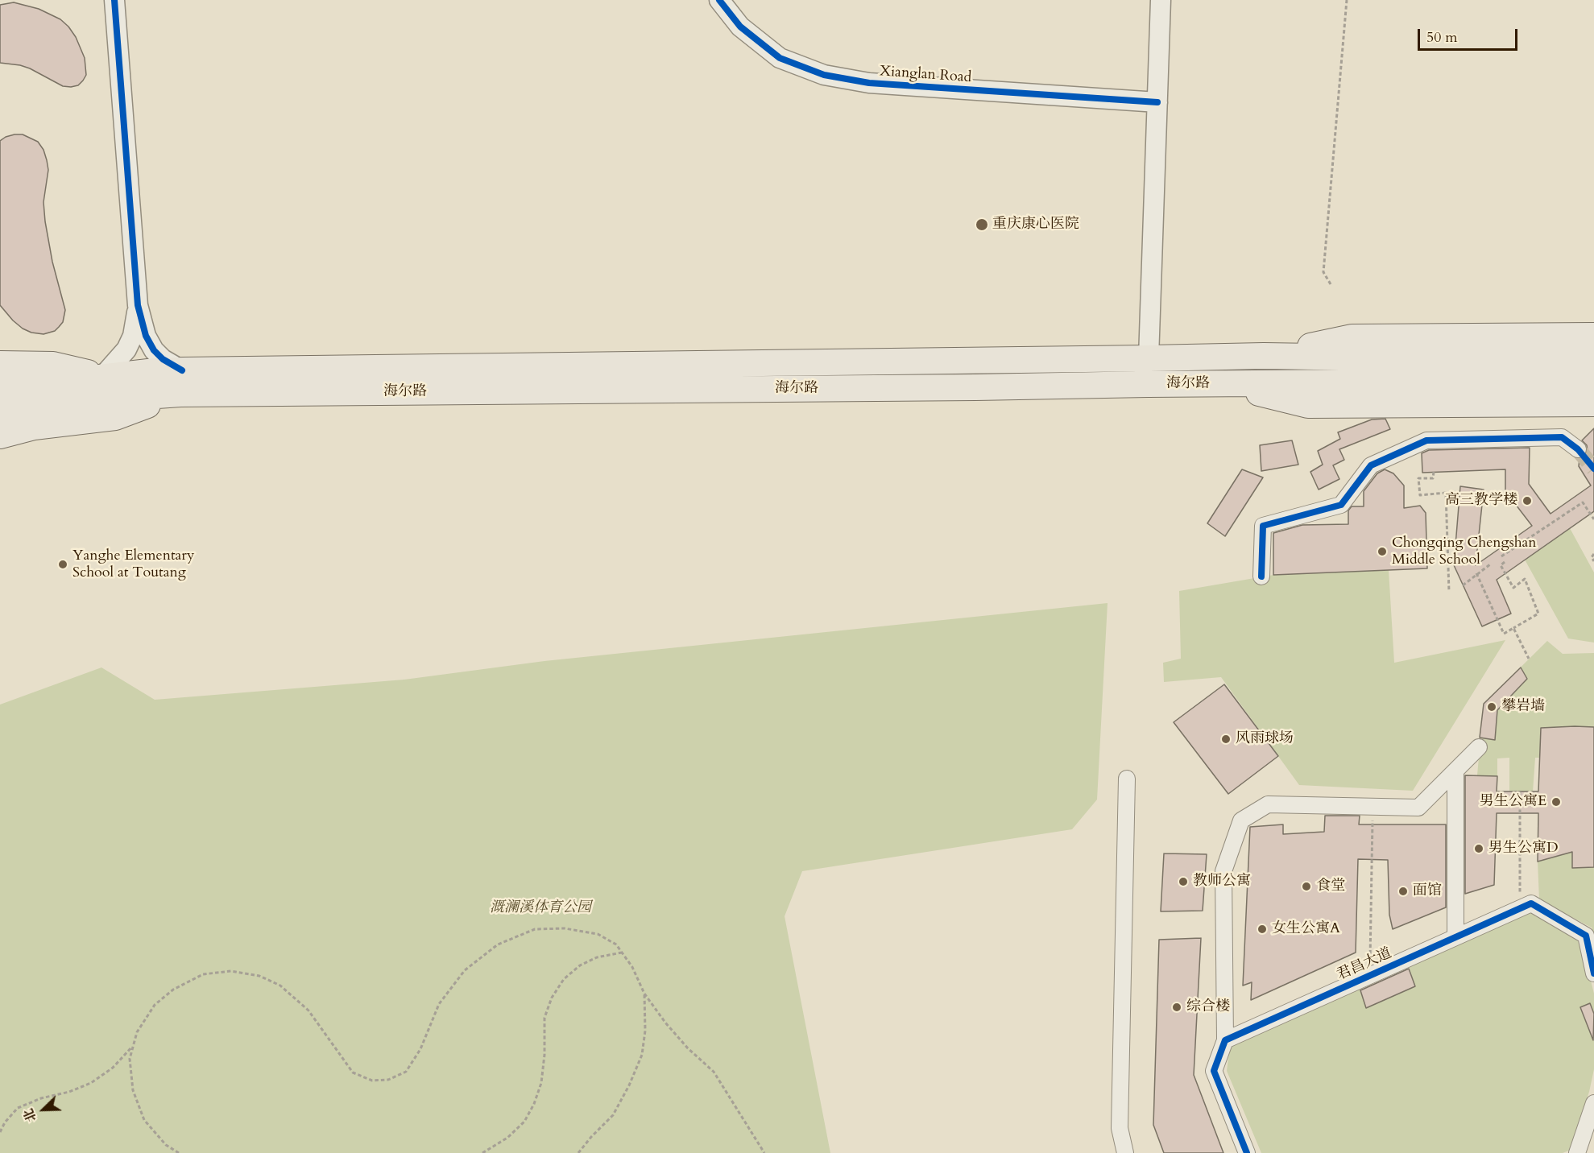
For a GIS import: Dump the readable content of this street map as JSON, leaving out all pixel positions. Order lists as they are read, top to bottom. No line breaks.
{"streets":{"main road":["海尔路"],"street":["Xianglan Road","君昌大道"]},"parks":["溉澜溪体育公园"],"places":["重庆康心医院","高三教学楼","Chongqing Chengshan Middle School","Yanghe Elementary School at Toutang","攀岩墙","风雨球场","男生公寓E","男生公寓D","教师公寓","食堂","面馆","女生公寓A","综合楼"],"scale_bar":"50 m","north":"bottom left"}
